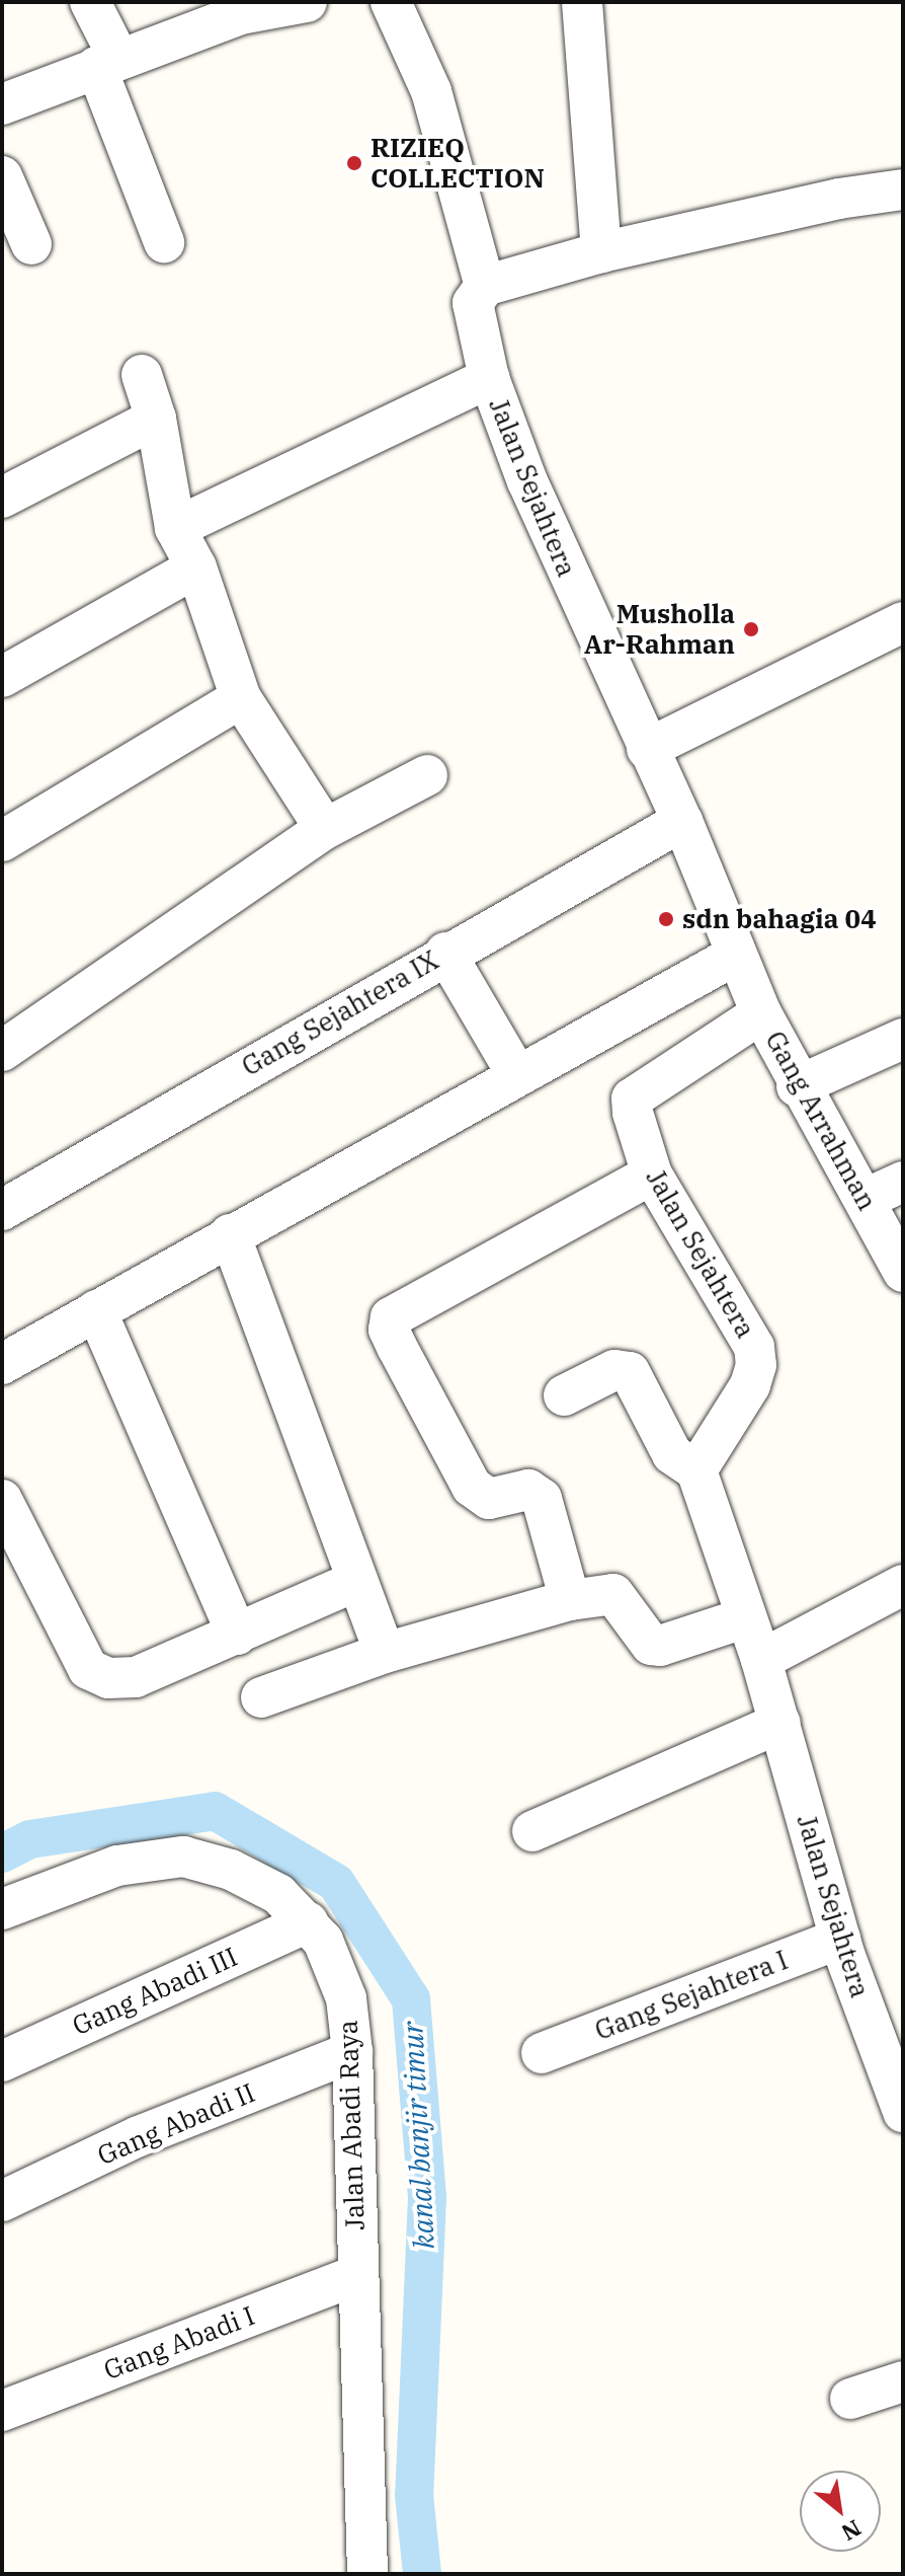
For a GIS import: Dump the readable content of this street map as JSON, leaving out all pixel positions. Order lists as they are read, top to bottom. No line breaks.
{"streets":{"street":["Jalan Sejahtera","Gang Sejahtera IX","Gang Arrahman","Gang Abadi III","Gang Sejahtera I","Gang Abadi II","Jalan Abadi Raya","Gang Abadi I"]},"crossings":[["Jalan Sejahtera","Gang Sejahtera IX"],["Jalan Sejahtera","Gang Arrahman"],["Jalan Sejahtera","Gang Sejahtera I"],["Gang Abadi III","Jalan Abadi Raya"],["Gang Abadi II","Jalan Abadi Raya"],["Jalan Abadi Raya","Gang Abadi I"]],"water":["kanal banjir timur"],"places":["RIZIEQ COLLECTION","Musholla Ar-Rahman","sdn bahagia 04"],"north":"bottom right"}
